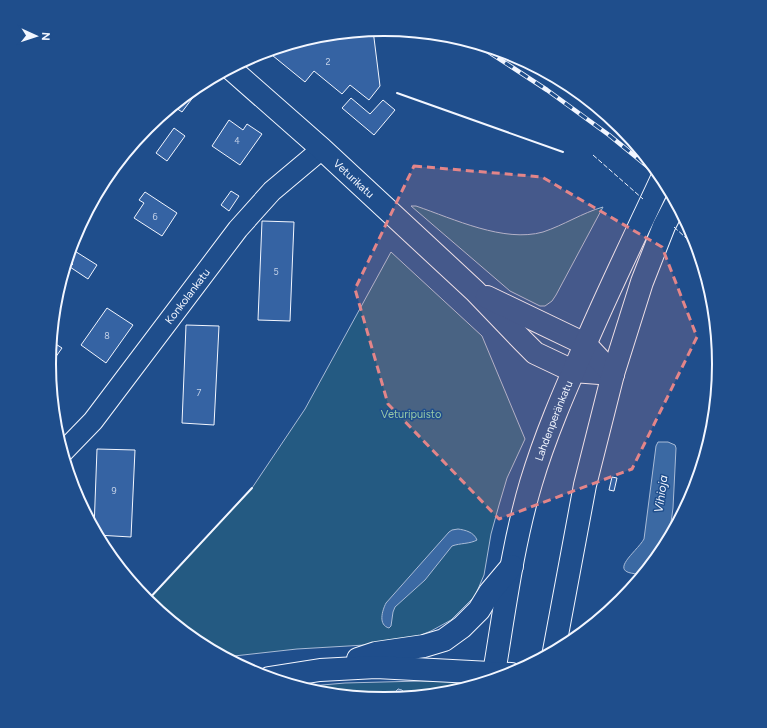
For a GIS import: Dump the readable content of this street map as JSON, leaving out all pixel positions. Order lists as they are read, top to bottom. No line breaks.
{"streets":{"main road":["Veturikatu","Lahdenperänkatu"],"street":["Konkolankatu"]},"crossings":[["Veturikatu","Konkolankatu"],["Veturikatu","Lahdenperänkatu"]],"water":["Vihioja"],"parks":["Veturipuisto"],"house_numbers":["2","4","6","5","8","7","9"],"north":"right"}
